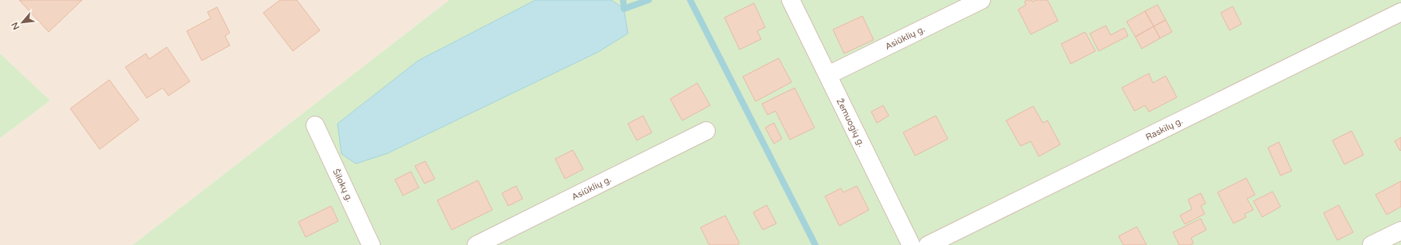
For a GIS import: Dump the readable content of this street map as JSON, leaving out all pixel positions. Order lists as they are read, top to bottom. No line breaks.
{"streets":{"street":["Asiūklių g.","Žemuogių g.","Raskilų g.","Šilokų g."]},"crossings":[["Asiūklių g.","Žemuogių g."]],"north":"bottom left"}
